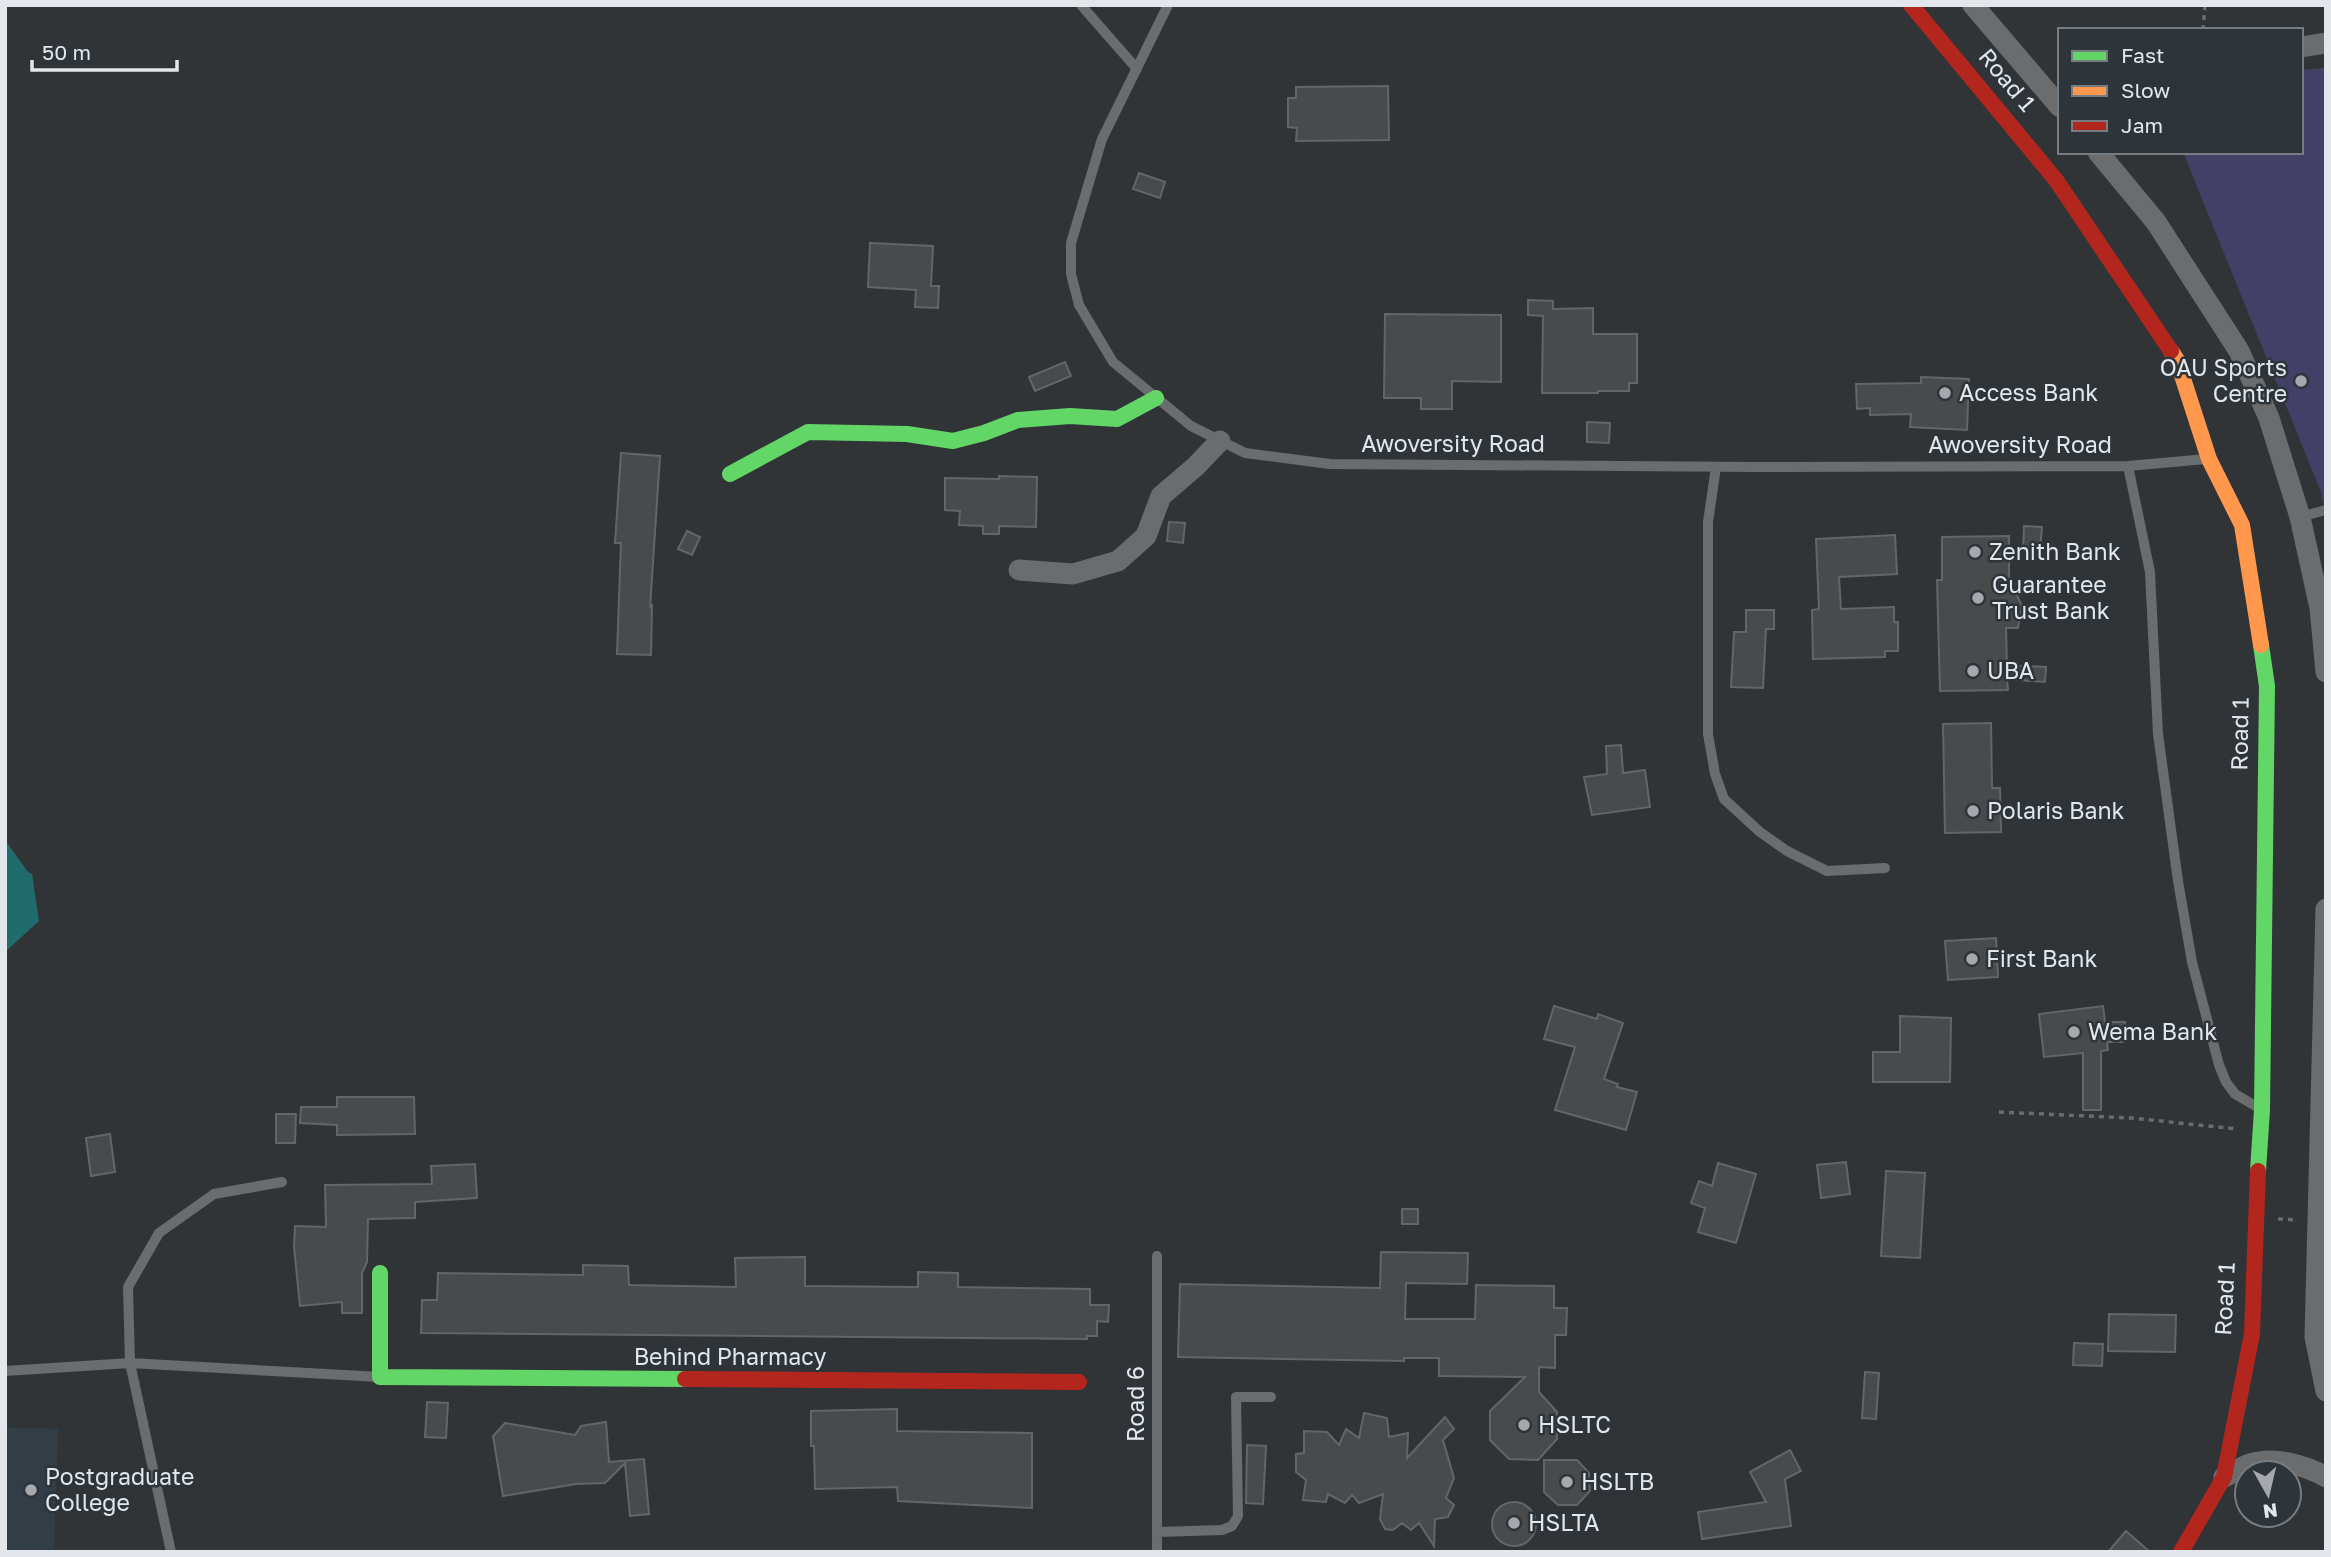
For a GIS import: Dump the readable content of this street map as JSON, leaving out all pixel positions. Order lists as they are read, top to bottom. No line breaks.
{"streets":{"street":["Road 1","Behind Pharmacy"],"lane":["Awoversity Road","Road 6"]},"crossings":[["Road 1","Awoversity Road"]],"places":["OAU Sports Centre","Access Bank","Zenith Bank","Guarantee Trust Bank","UBA","Polaris Bank","First Bank","Wema Bank","HSLTC","HSLTB","Postgraduate College","HSLTA"],"legend":["Fast","Slow","Jam"],"scale_bar":"50 m","north":"bottom"}
